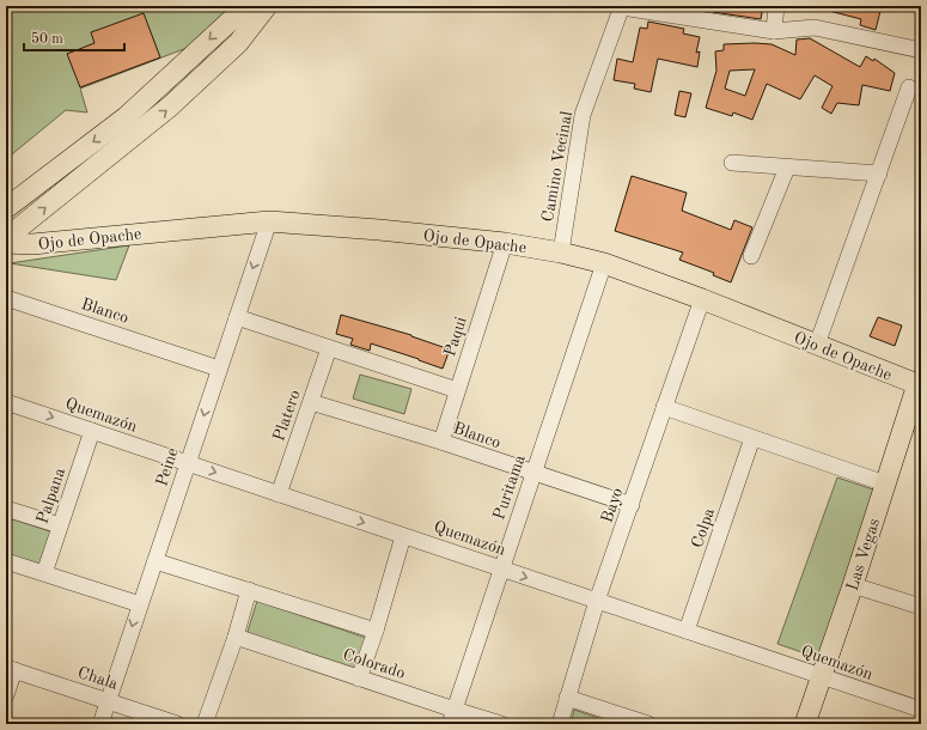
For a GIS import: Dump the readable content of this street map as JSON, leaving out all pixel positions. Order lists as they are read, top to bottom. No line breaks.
{"streets":{"main road":["Ojo de Opache","Las Vegas"],"street":["Camino Vecinal","Blanco","Paqui","Quemazón","Platero","Peine","Puritama","Palpana","Bayo","Colpa","Colorado","Chala"]},"crossings":[["Camino Vecinal","Ojo de Opache"],["Ojo de Opache","Paqui"],["Ojo de Opache","Peine"],["Ojo de Opache","Puritama"],["Ojo de Opache","Bayo"],["Ojo de Opache","Las Vegas"],["Blanco","Paqui"],["Blanco","Platero"],["Blanco","Peine"],["Blanco","Puritama"],["Blanco","Bayo"],["Quemazón","Platero"],["Quemazón","Peine"],["Quemazón","Puritama"],["Quemazón","Palpana"],["Quemazón","Bayo"],["Quemazón","Colpa"],["Quemazón","Las Vegas"],["Peine","Colorado"],["Peine","Chala"],["Puritama","Colorado"]],"one_way":["Quemazón"],"scale_bar":"50 m"}
